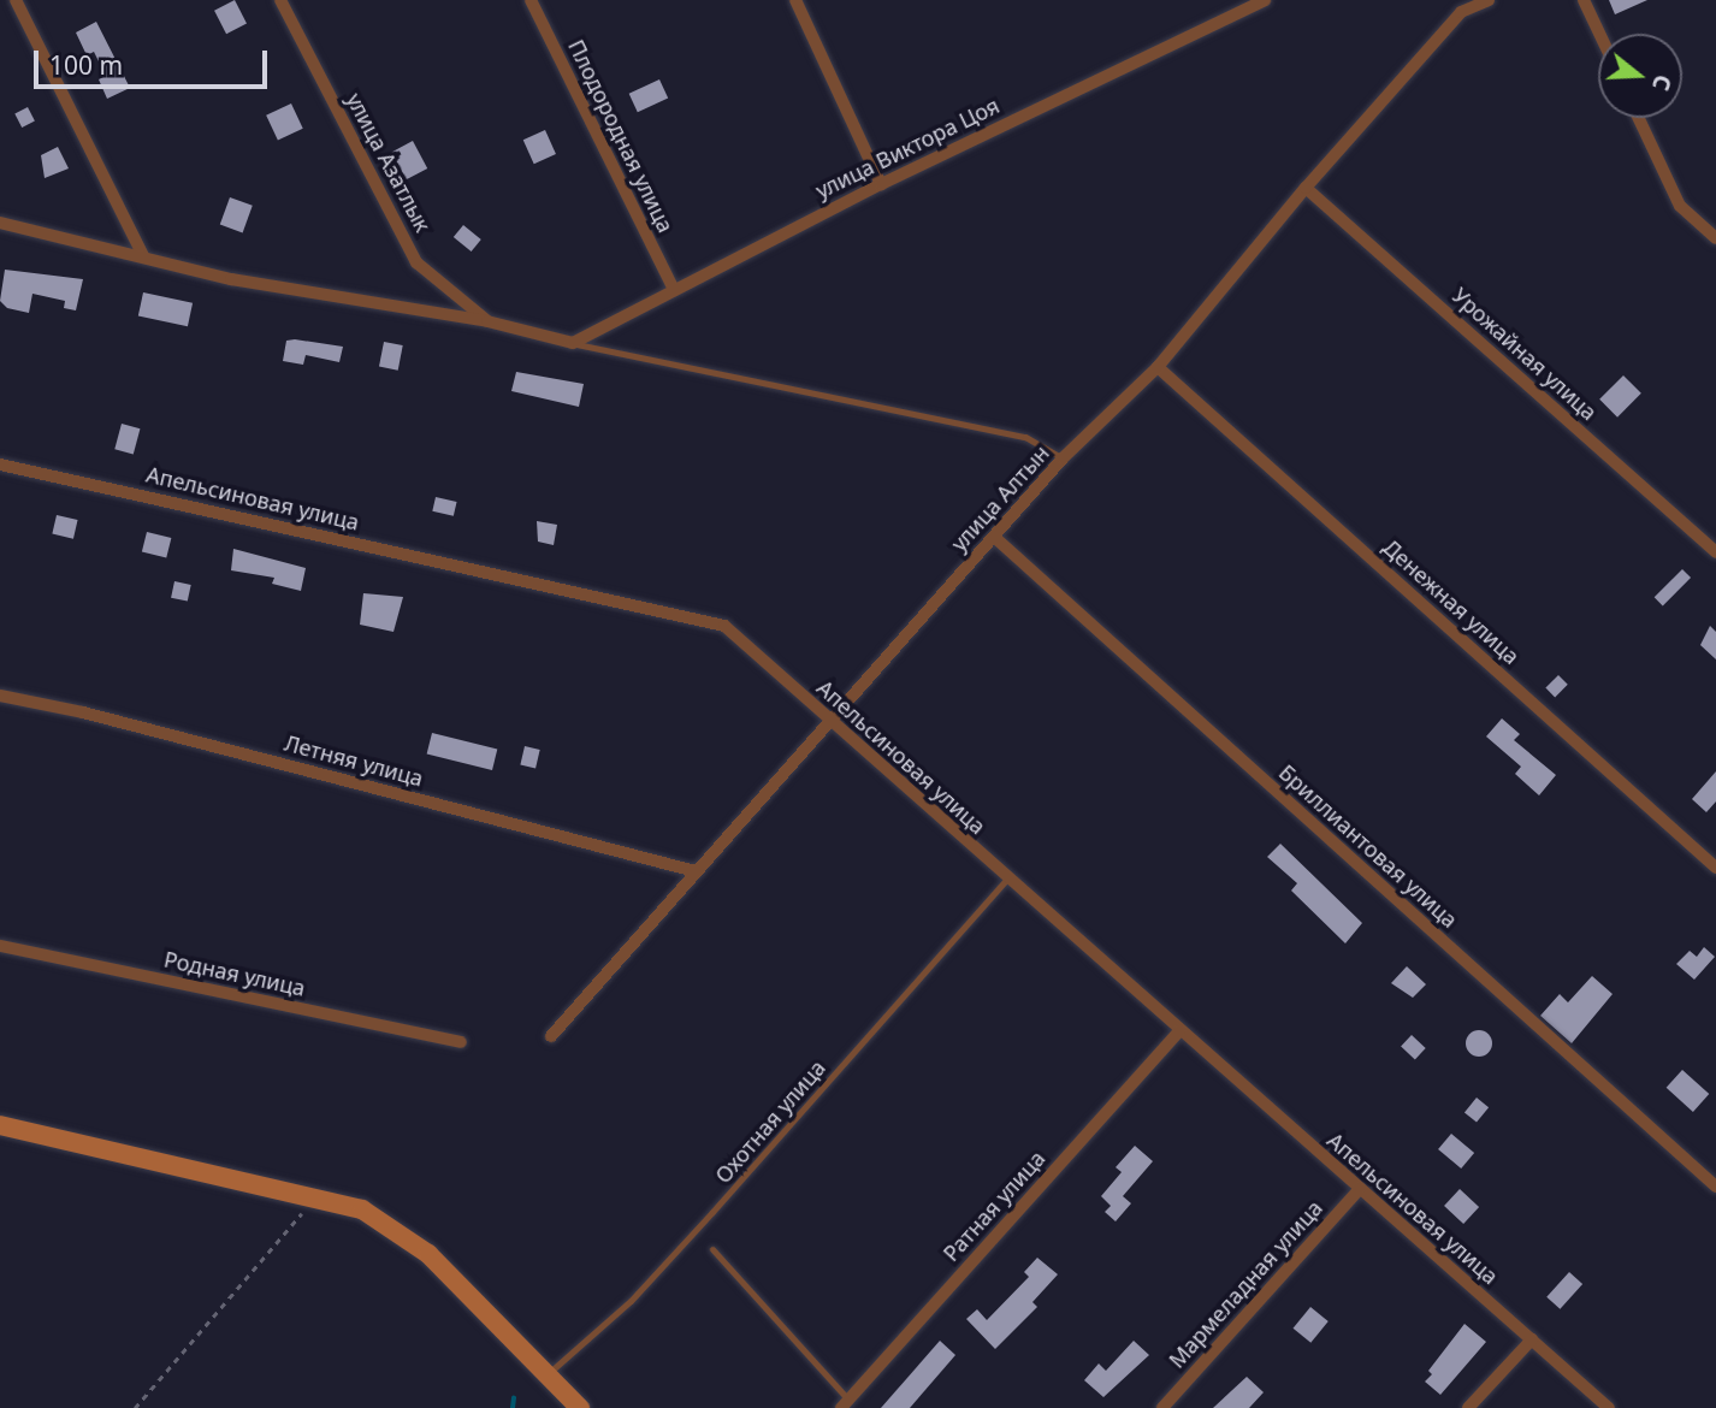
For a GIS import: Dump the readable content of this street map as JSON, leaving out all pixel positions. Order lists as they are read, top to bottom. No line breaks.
{"streets":{"street":["Плодородная улица","улица Виктора Цоя","улица Азатлык","Урожайная улица","Апельсиновая улица","улица Алтын","Денежная улица","Летняя улица","Бриллиантовая улица","Родная улица","Ратная улица","Мармеладная улица"],"lane":["Охотная улица"]},"crossings":[["Плодородная улица","улица Виктора Цоя"],["Урожайная улица","улица Алтын"],["Апельсиновая улица","улица Алтын"],["Апельсиновая улица","Охотная улица"],["Апельсиновая улица","Ратная улица"],["Апельсиновая улица","Мармеладная улица"],["улица Алтын","Денежная улица"],["улица Алтын","Летняя улица"],["улица Алтын","Бриллиантовая улица"]],"scale_bar":"100 m","north":"right"}
